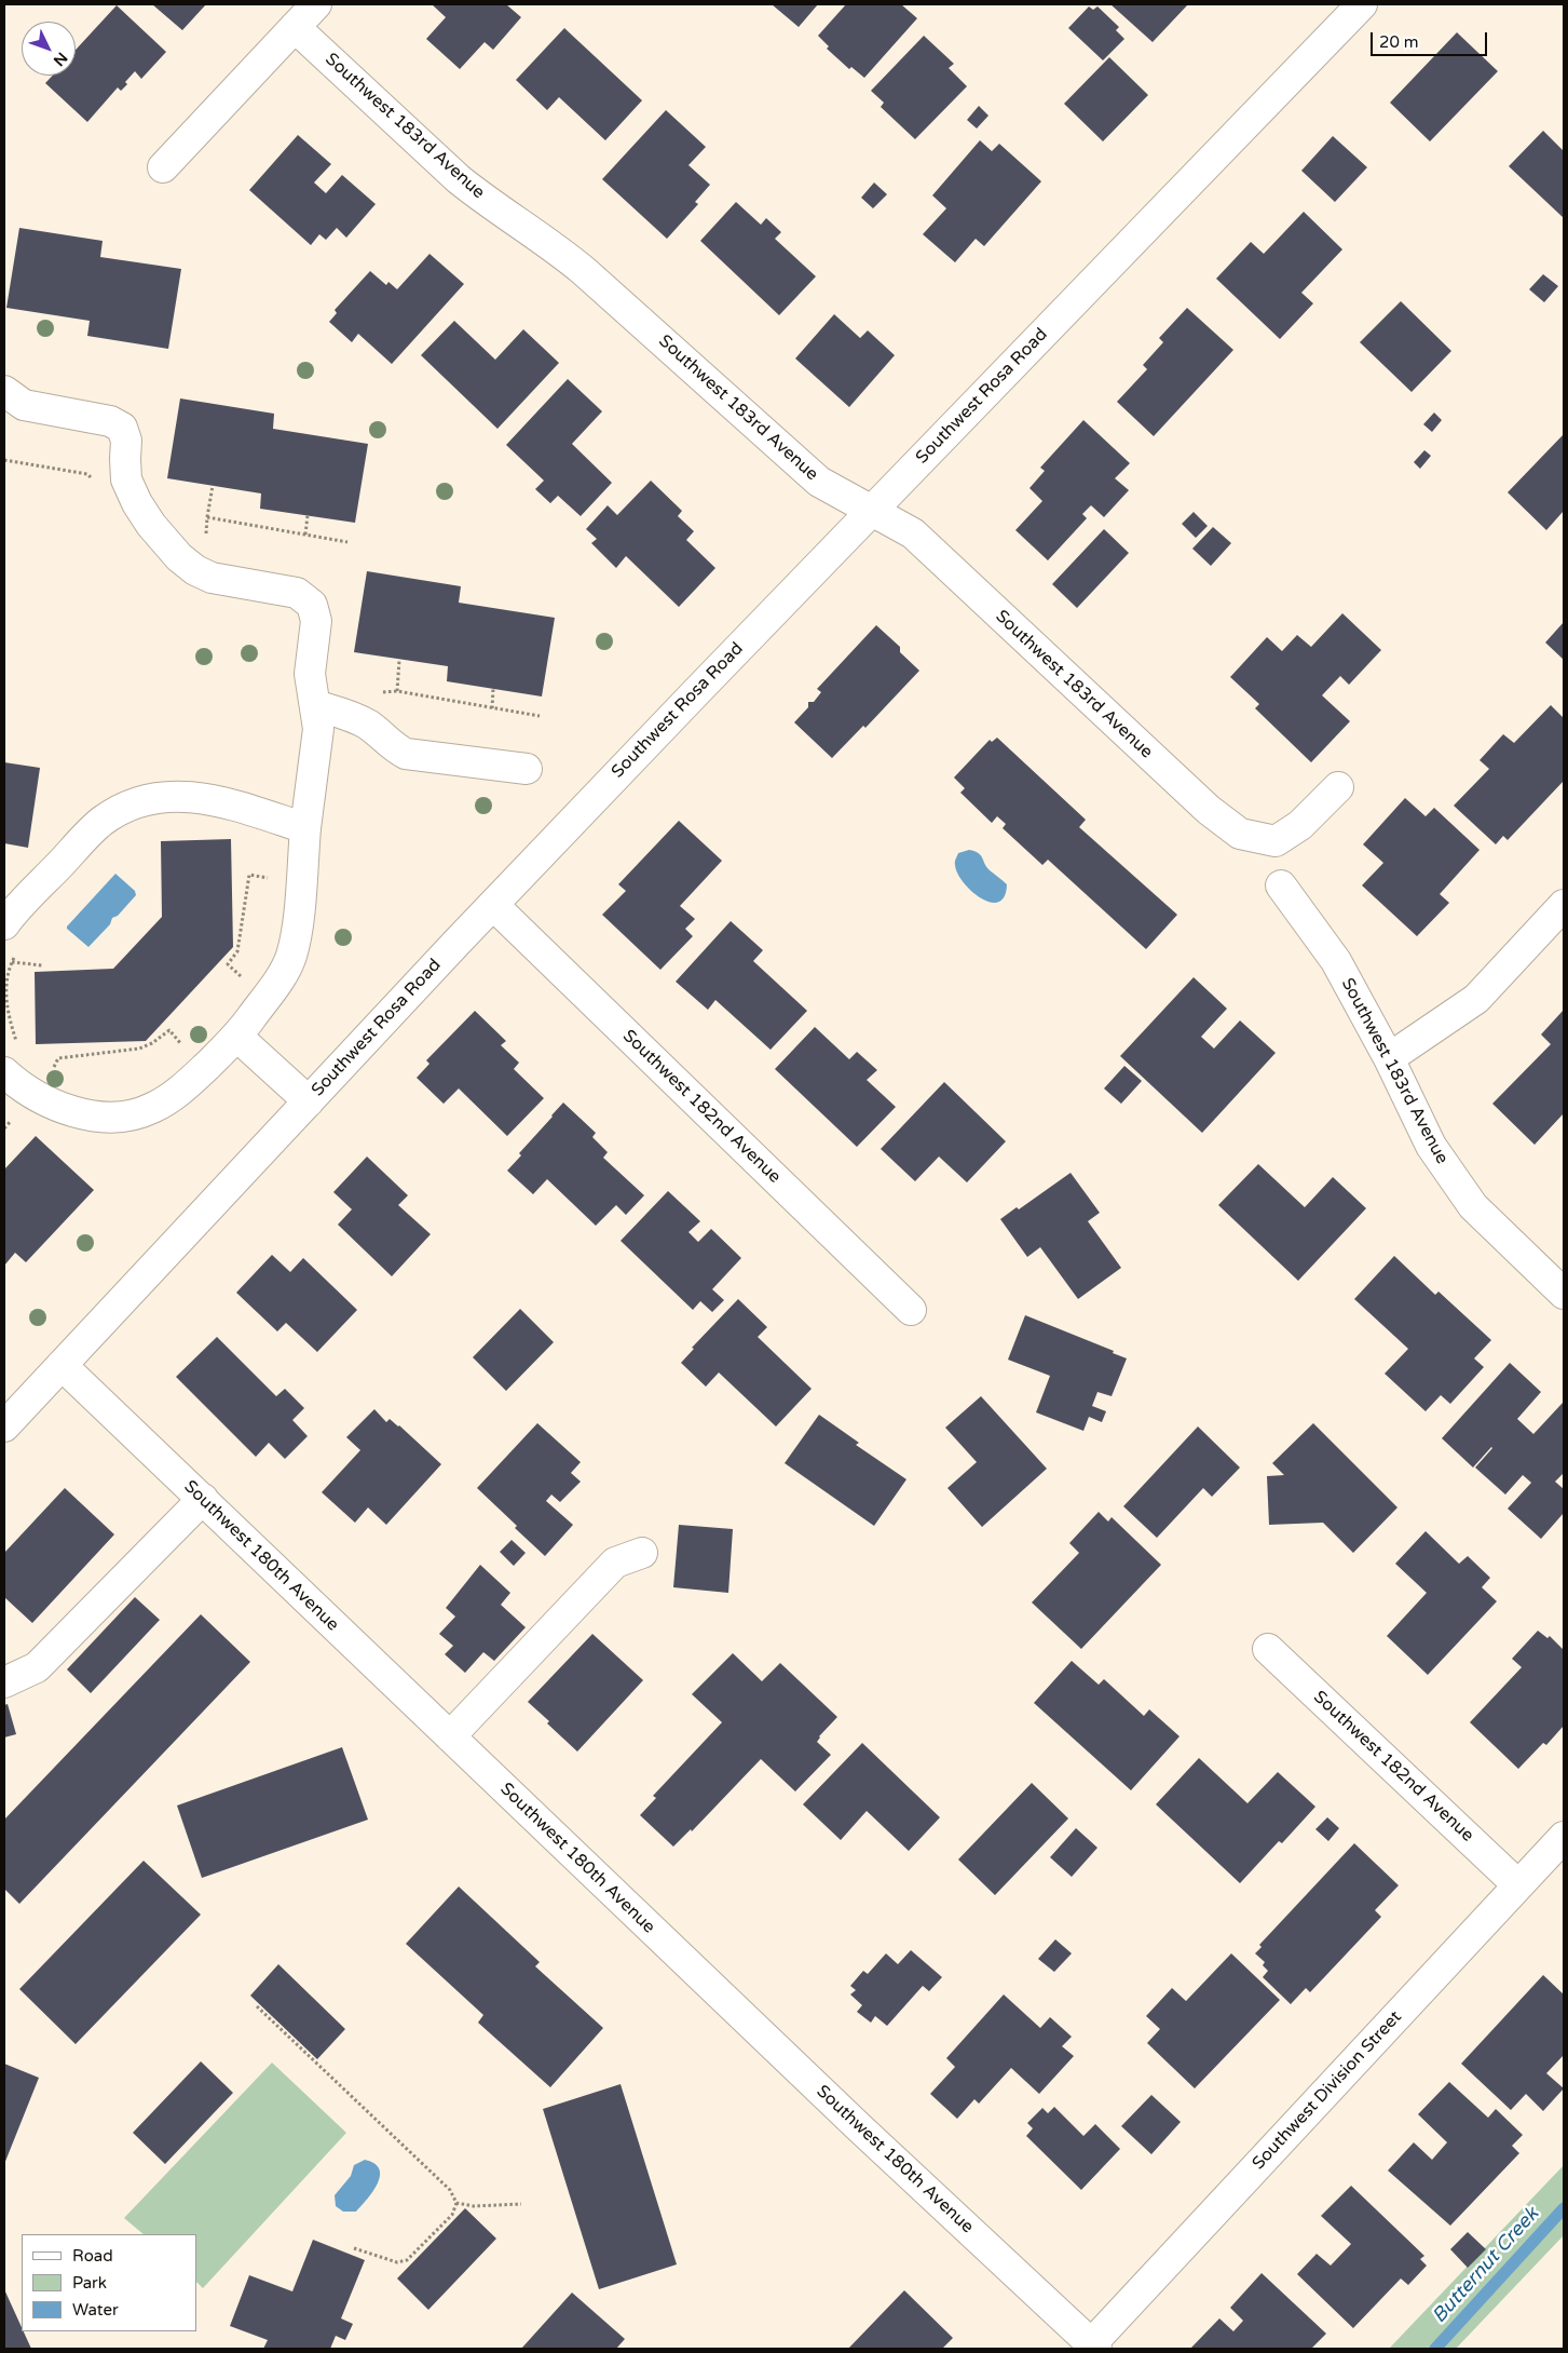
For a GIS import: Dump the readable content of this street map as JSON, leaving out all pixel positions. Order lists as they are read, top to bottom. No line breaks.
{"streets":{"street":["Southwest 183rd Avenue","Southwest Rosa Road","Southwest 182nd Avenue","Southwest 180th Avenue","Southwest Division Street"]},"crossings":[["Southwest 183rd Avenue","Southwest Rosa Road"],["Southwest Rosa Road","Southwest 182nd Avenue"],["Southwest Rosa Road","Southwest 180th Avenue"],["Southwest 182nd Avenue","Southwest Division Street"],["Southwest 180th Avenue","Southwest Division Street"]],"water":["Butternut Creek"],"legend":["Road","Park","Water"],"scale_bar":"20 m","north":"bottom right"}
